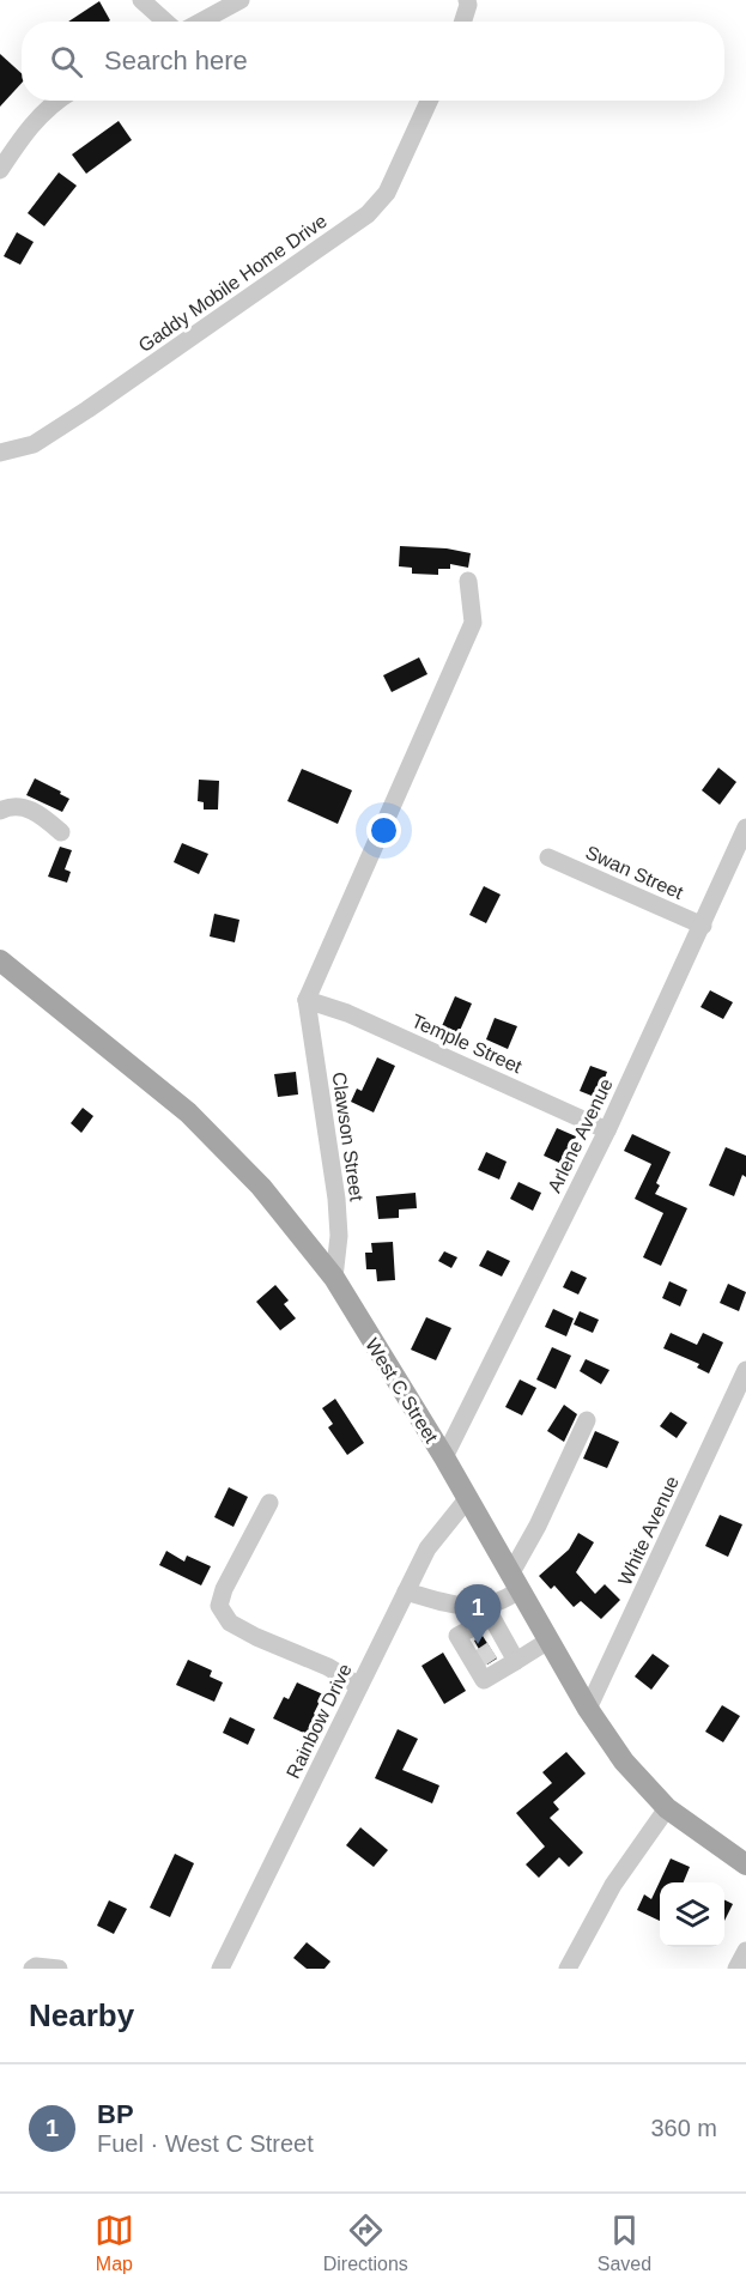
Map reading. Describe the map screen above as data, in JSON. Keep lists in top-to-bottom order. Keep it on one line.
{"streets":{"main road":["West C Street"],"street":["Gaddy Mobile Home Drive","Swan Street","Temple Street","Arlene Avenue","Clawson Street","White Avenue","Rainbow Drive"]},"crossings":[["Swan Street","Arlene Avenue"],["Temple Street","Arlene Avenue"],["Temple Street","Clawson Street"],["Arlene Avenue","West C Street"],["Clawson Street","West C Street"],["West C Street","White Avenue"],["West C Street","Rainbow Drive"]],"page":{"search":"Search here","pins":"1","heading":"Nearby","list":[{"mark":"1","name":"BP","note":"Fuel · West C Street","value":"360 m"}],"nav":["Map","Directions","Saved"]}}
